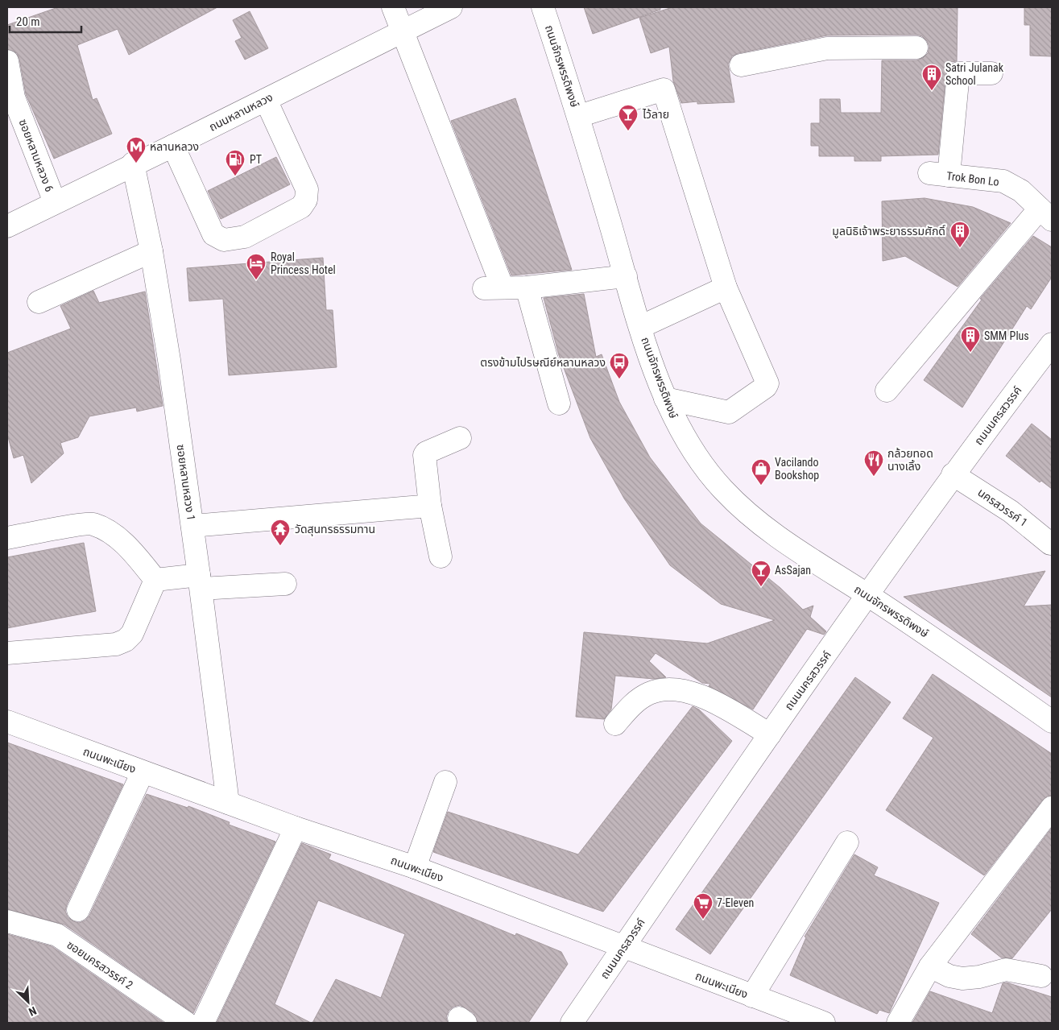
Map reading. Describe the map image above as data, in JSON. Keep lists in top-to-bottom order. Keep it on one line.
{"streets":{"street":["ถนนจักรพรรดิพงษ์","ถนนหลานหลวง","ซอยหลานหลวง 6","Trok Bon Lo","ถนนนครสวรรค์","ซอยหลานหลวง 1","นครสวรรค์ 1","ถนนพะเนียง","ซอยนครสวรรค์ 2"]},"crossings":[["ถนนจักรพรรดิพงษ์","ถนนนครสวรรค์"],["ถนนหลานหลวง","ซอยหลานหลวง 6"],["ถนนหลานหลวง","ซอยหลานหลวง 1"],["ถนนนครสวรรค์","นครสวรรค์ 1"],["ถนนนครสวรรค์","ถนนพะเนียง"],["ซอยหลานหลวง 1","ถนนพะเนียง"]],"places":{"building":["Satri Julanak School","มูลนิธิเจ้าพระยาธรรมศักดิ์","SMM Plus"],"bar":["ไว้ลาย","AsSajan"],"metro station":["หลานหลวง"],"fuel station":["PT"],"hotel":["Royal Princess Hotel"],"bus stop":["ตรงข้ามไปรษณีย์หลานหลวง"],"restaurant":["กล้วยทอด นางเลิ้ง"],"shop":["Vacilando Bookshop"],"temple":["วัดสุนทรธรรมทาน"],"supermarket":["7-Eleven"]},"scale_bar":"20 m","north":"bottom right"}
